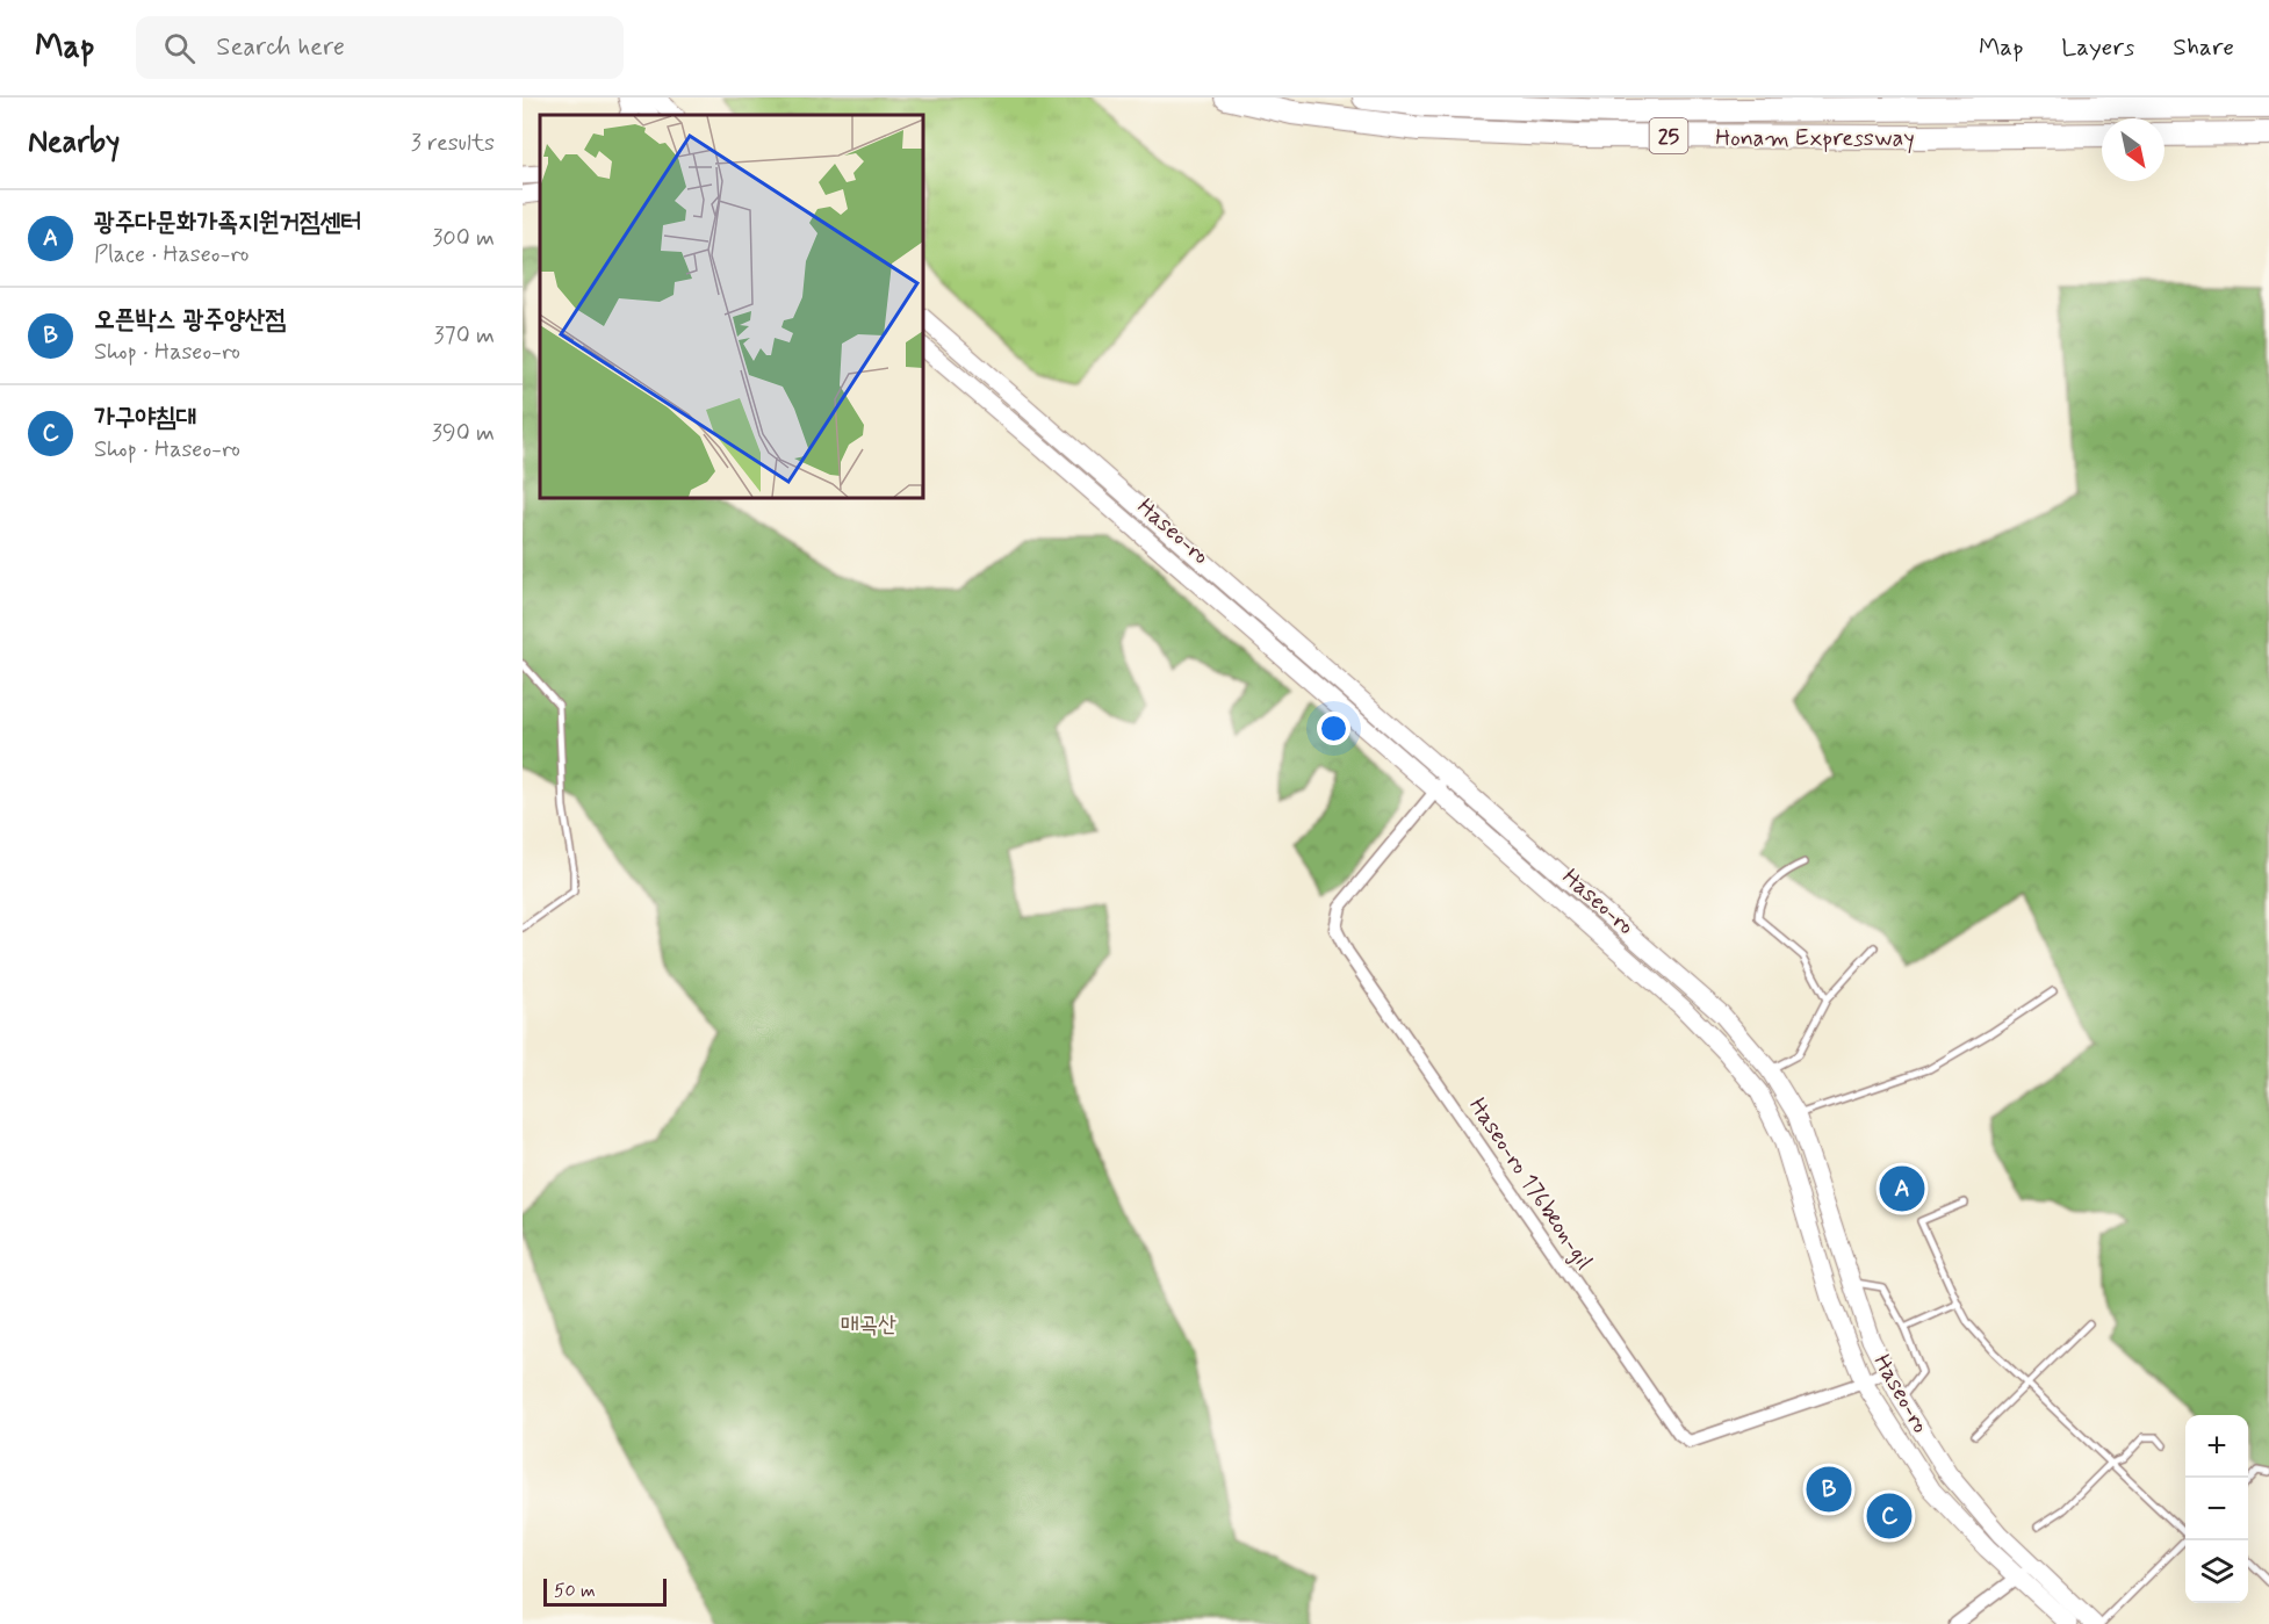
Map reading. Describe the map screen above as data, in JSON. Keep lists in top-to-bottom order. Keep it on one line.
{"streets":{"highway":["25","Honam Expressway"],"main road":["Haseo-ro"],"street":["Haseo-ro 176beon-gil"]},"crossings":[["Haseo-ro","Haseo-ro 176beon-gil"]],"parks":["매곡산"],"scale_bar":"50 m","north":"bottom right","page":{"header":"Map","search":"Search here","nav":["Map","Layers","Share"],"heading":["Nearby","3 results"],"list":[{"mark":"A","name":"광주다문화가족지원거점센터","note":"Place · Haseo-ro","value":"300 m"},{"mark":"B","name":"오픈박스 광주양산점","note":"Shop · Haseo-ro","value":"370 m"},{"mark":"C","name":"가구야침대","note":"Shop · Haseo-ro","value":"390 m"}],"pins":["A","B","C"],"map_buttons":["+","−"],"scale":"50 m"}}
